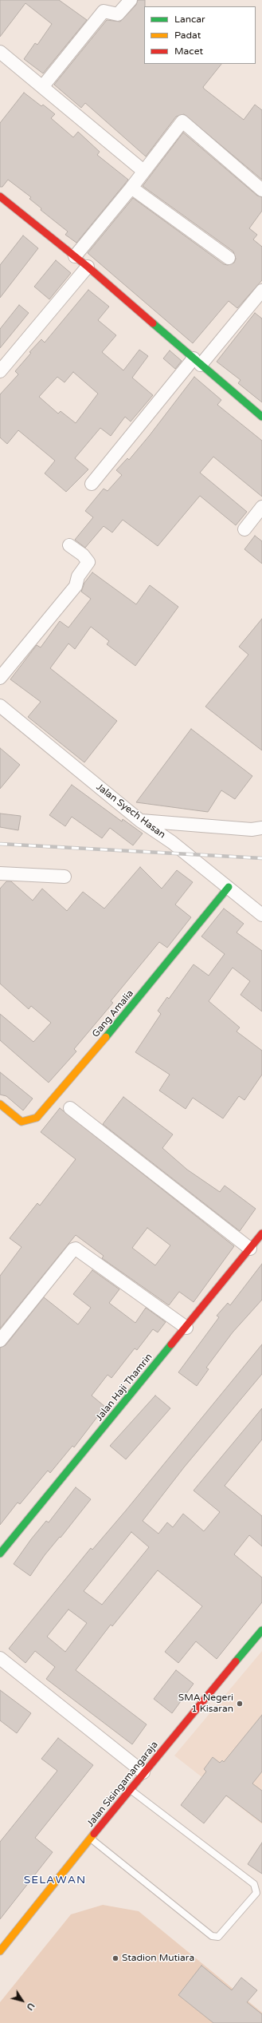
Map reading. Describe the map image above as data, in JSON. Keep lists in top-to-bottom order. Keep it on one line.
{"streets":{"street":["Jalan Syech Hasan","Gang Amalia","Jalan Haji Thamrin","Jalan Sisingamangaraja"]},"crossings":[["Jalan Syech Hasan","Gang Amalia"]],"districts":["SELAWAN"],"places":["SMA Negeri 1 Kisaran","Stadion Mutiara"],"legend":["Lancar","Padat","Macet"],"north":"bottom right"}
